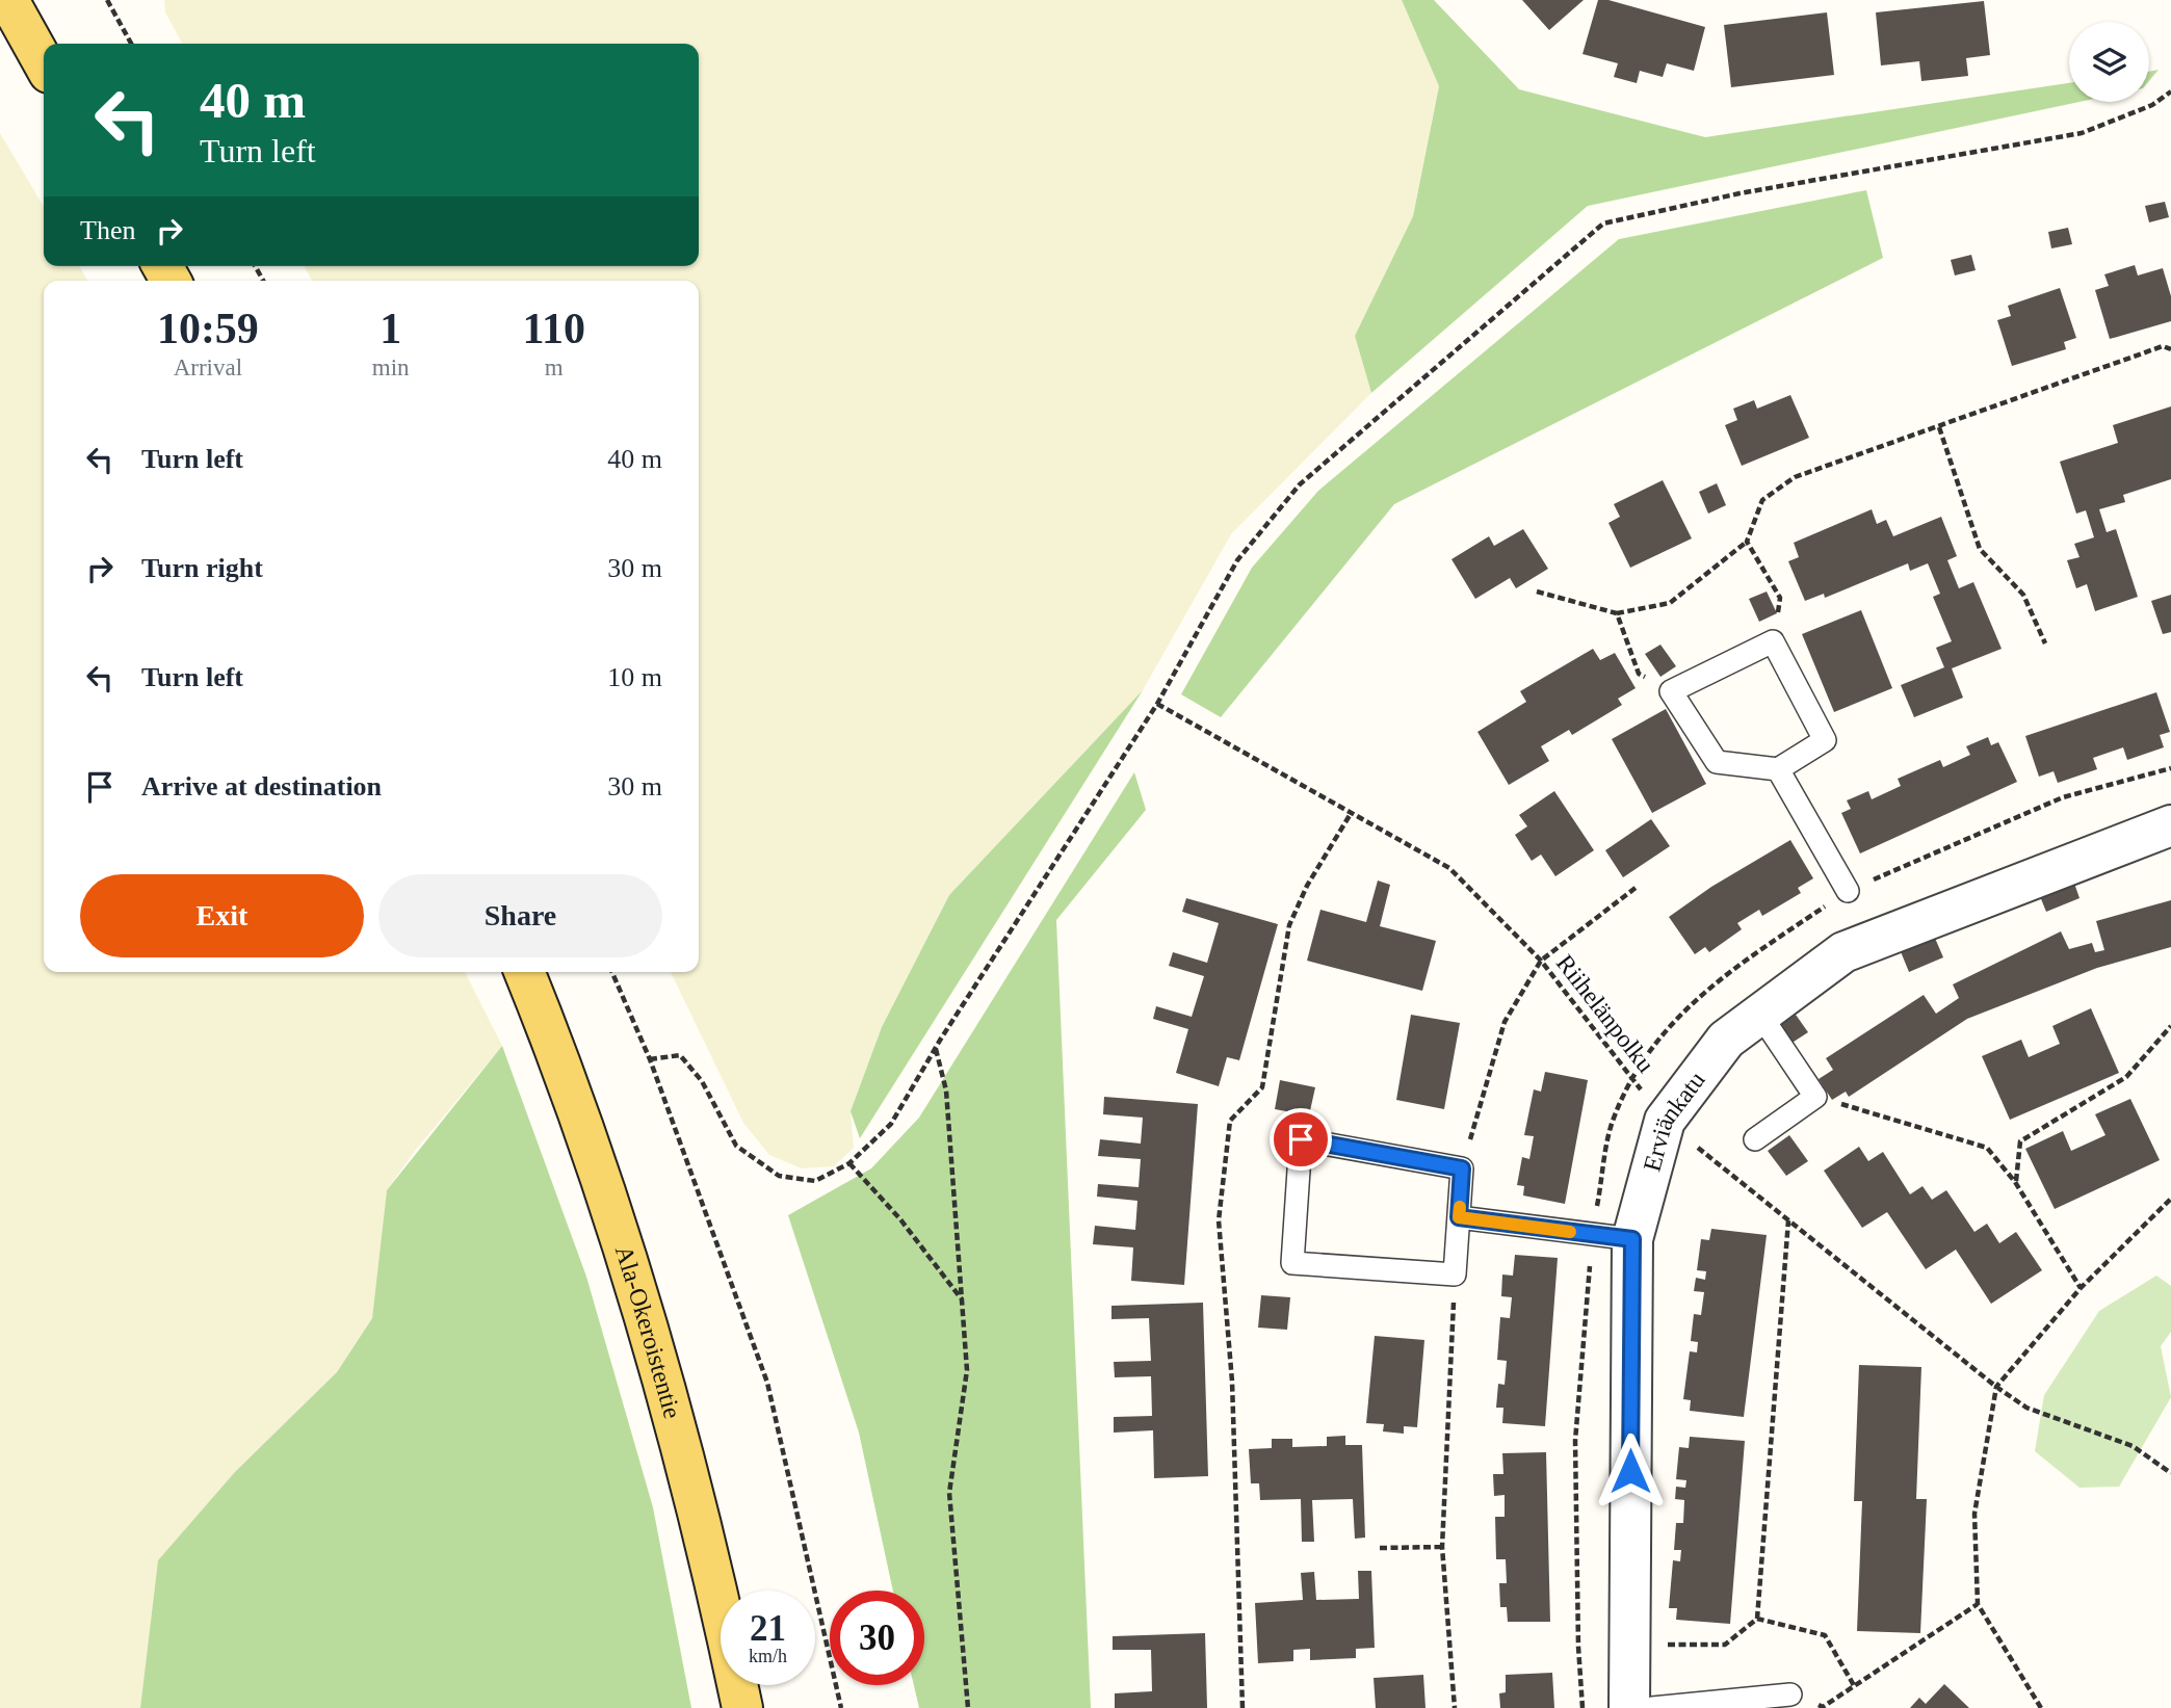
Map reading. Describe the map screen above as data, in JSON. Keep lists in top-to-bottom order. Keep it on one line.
{"streets":{"main road":["Ala-Okeroistentie"],"street":["Erviänkatu"],"path":["Riihelänpolku"]},"crossings":[["Riihelänpolku","Erviänkatu"]],"page":{"turn":["40 m","Turn left"],"then":"Then","eta":["10:59","Arrival","1","min","110","m"],"list":[{"name":"Turn left","value":"40 m"},{"name":"Turn right","value":"30 m"},{"name":"Turn left","value":"10 m"},{"name":"Arrive at destination","value":"30 m"}],"buttons":["Exit","Share"],"speed":"21 km/h","limit":"30"}}
